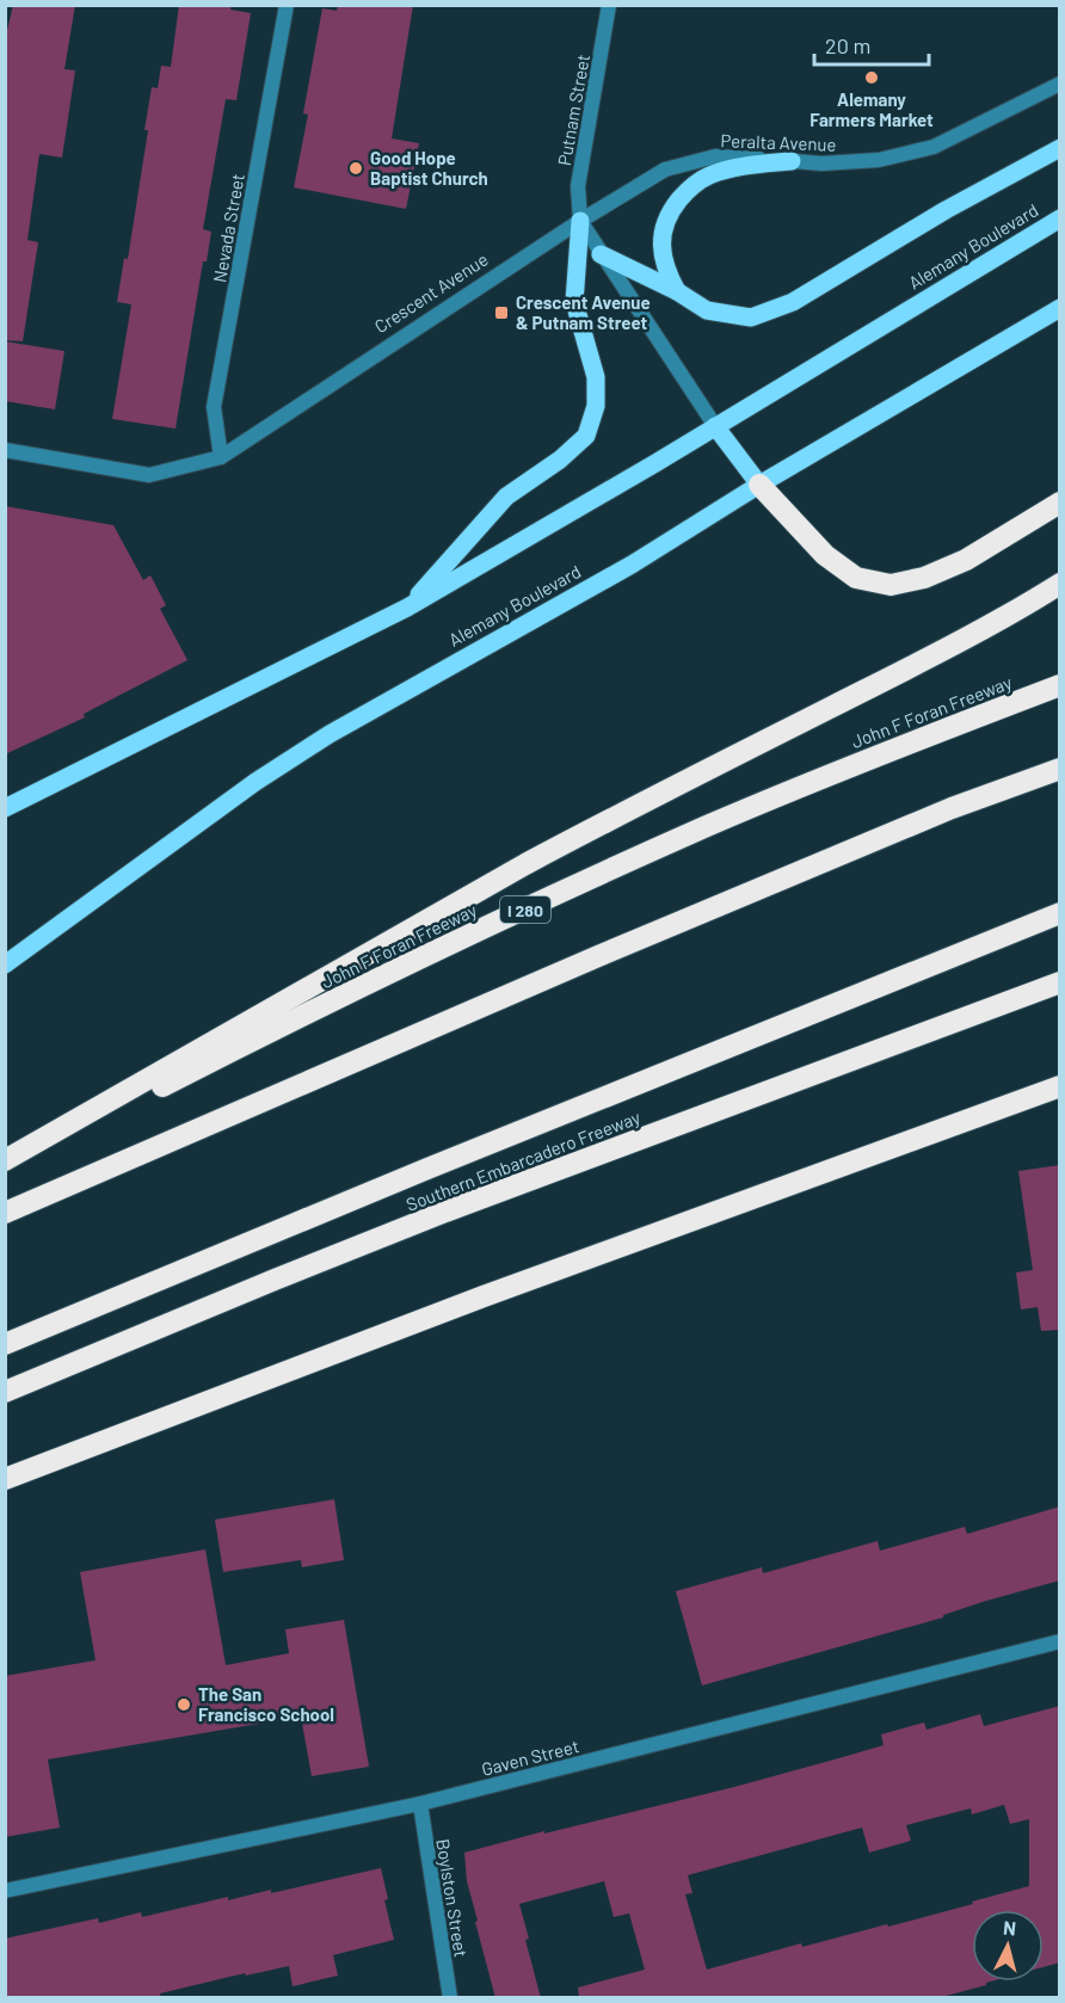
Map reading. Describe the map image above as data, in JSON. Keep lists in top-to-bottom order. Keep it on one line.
{"streets":{"highway":["John F Foran Freeway","I 280","Southern Embarcadero Freeway"],"main road":["Alemany Boulevard"],"street":["Putnam Street","Peralta Avenue","Nevada Street","Crescent Avenue","Gaven Street","Boylston Street"]},"crossings":[["Putnam Street","Peralta Avenue"],["Putnam Street","Crescent Avenue"],["Peralta Avenue","Crescent Avenue"],["Nevada Street","Crescent Avenue"],["Gaven Street","Boylston Street"]],"places":{"other":["Alemany Farmers Market","Good Hope Baptist Church","The San Francisco School"],"transit":["Crescent Avenue & Putnam Street"]},"scale_bar":"20 m","north":"top"}
